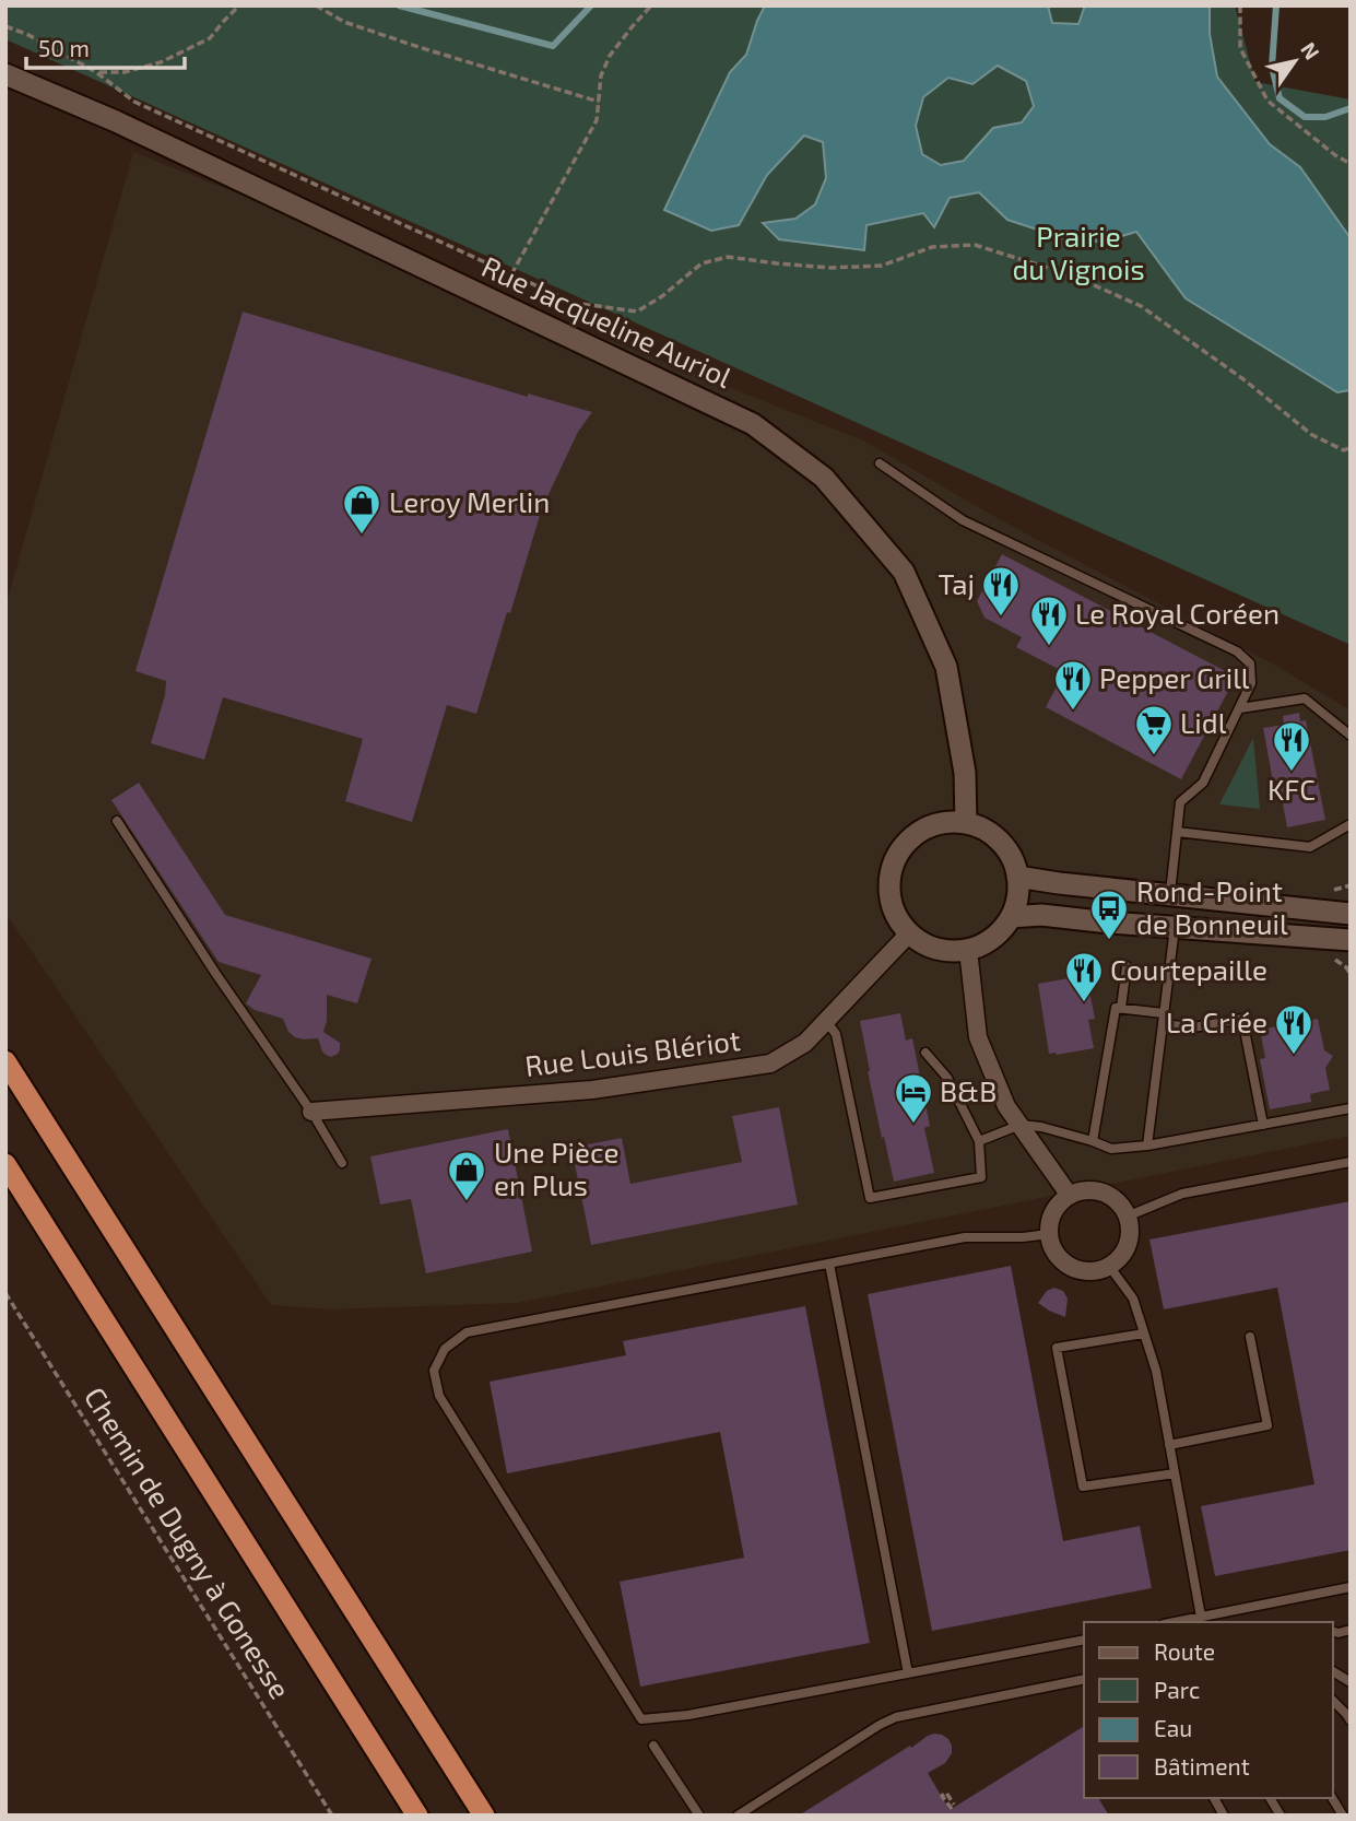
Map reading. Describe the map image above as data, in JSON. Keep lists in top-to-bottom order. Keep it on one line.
{"streets":{"street":["Rue Jacqueline Auriol","Rue Louis Blériot"],"path":["Chemin de Dugny à Gonesse"]},"crossings":[["Rue Jacqueline Auriol","Rue Louis Blériot"]],"parks":["Prairie du Vignois"],"places":{"shop":["Leroy Merlin","Une Pièce en Plus"],"restaurant":["Taj","Le Royal Coréen","Pepper Grill","KFC","Courtepaille","La Criée"],"supermarket":["Lidl"],"bus stop":["Rond-Point de Bonneuil"],"hotel":["B&B"]},"legend":["Route","Parc","Eau","Bâtiment"],"scale_bar":"50 m","north":"top right"}
